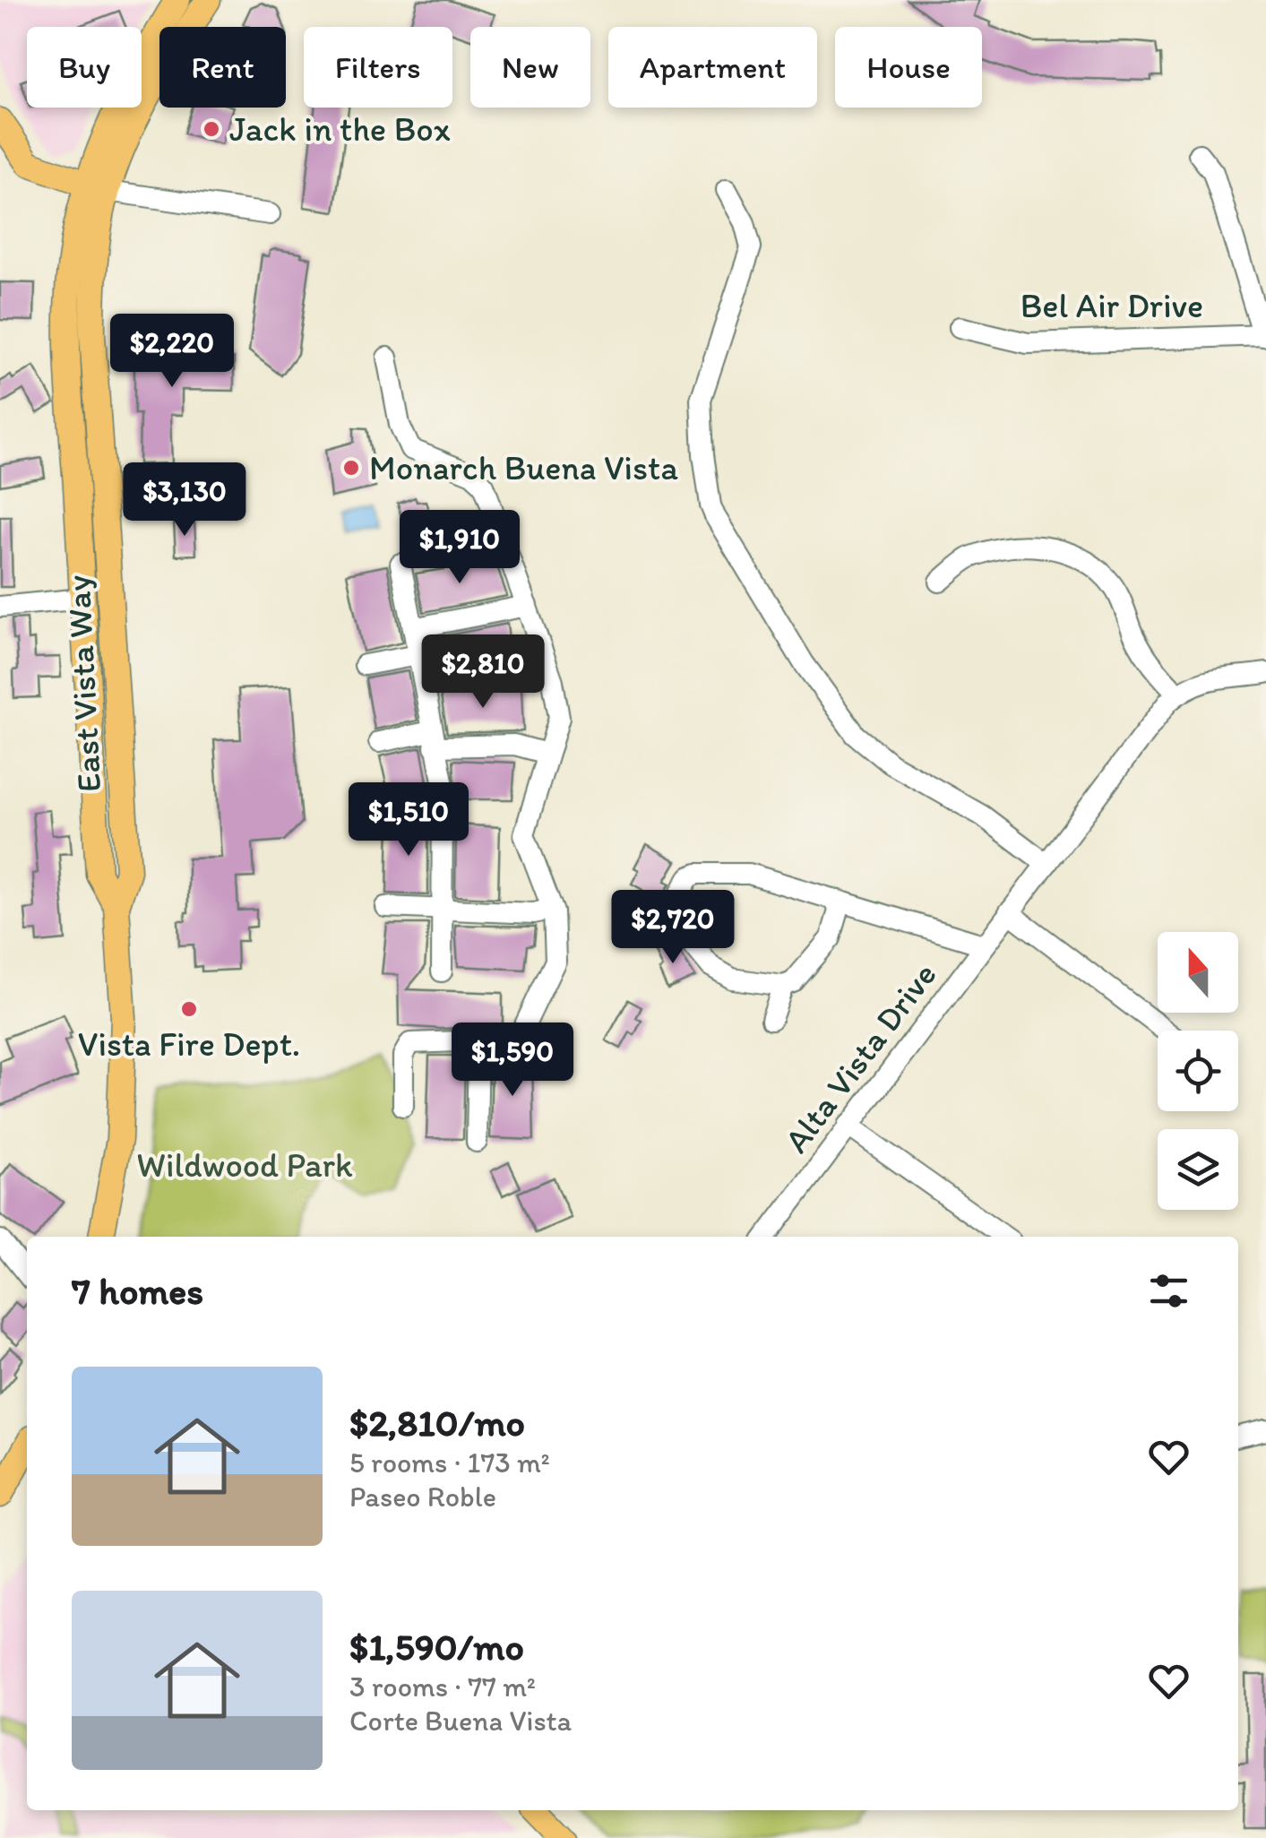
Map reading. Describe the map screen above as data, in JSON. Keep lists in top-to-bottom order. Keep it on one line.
{"streets":{"main road":["East Vista Way"],"street":["Bel Air Drive","Alta Vista Drive"]},"parks":["Wildwood Park"],"places":["Jack in the Box","Monarch Buena Vista","Vista Fire Dept."],"north":"top","page":{"chip":["Buy","Rent","Filters","New","Apartment","House"],"price":["$2,220","$3,130","$1,910","$2,810","$1,510","$2,720","$1,590"],"heading":"7 homes","list":[{"name":"$2,810/mo","note":"5 rooms · 173 m² · Paseo Roble"},{"name":"$1,590/mo","note":"3 rooms · 77 m² · Corte Buena Vista"}]}}
